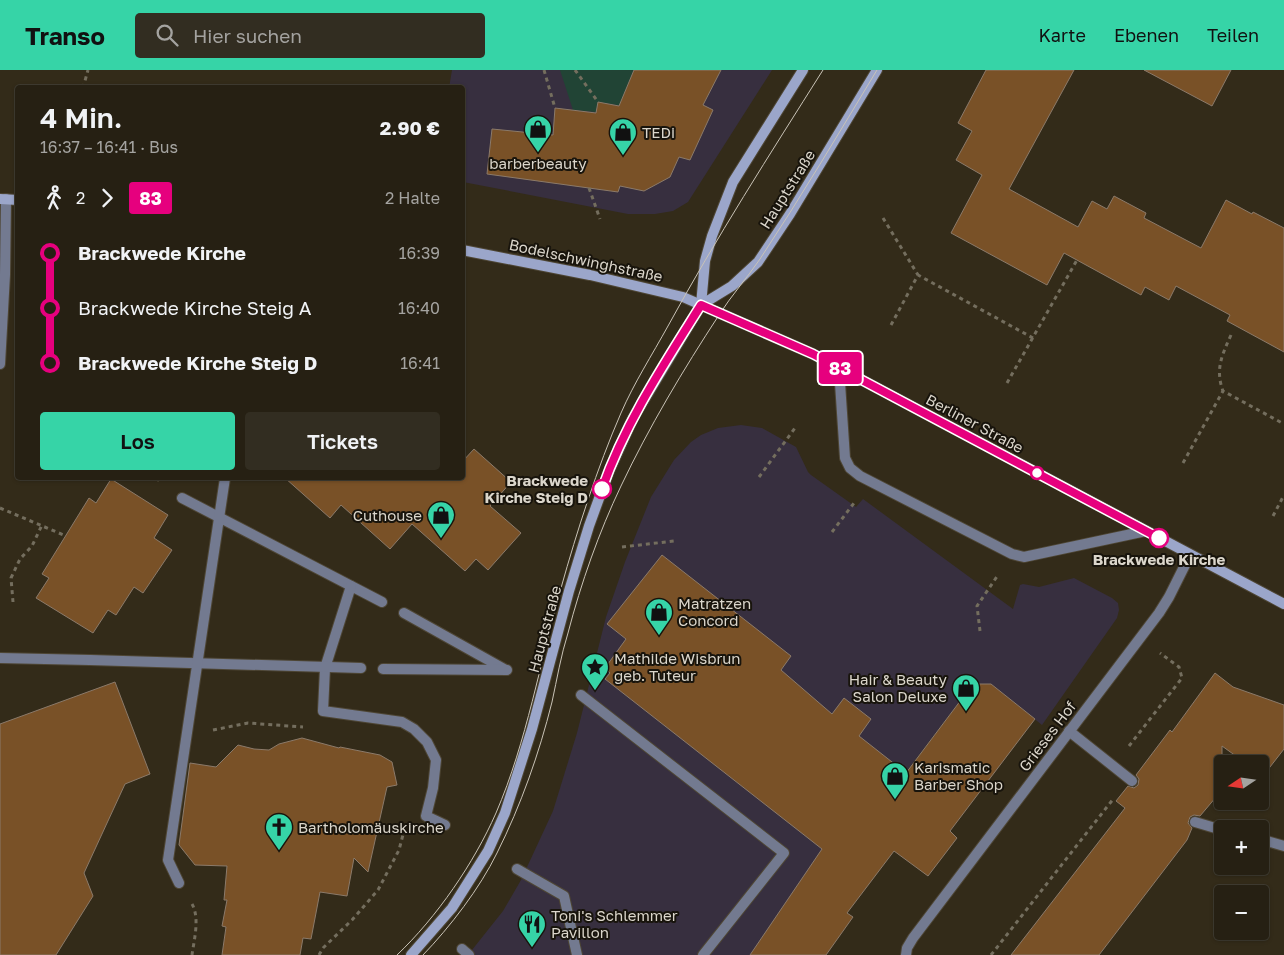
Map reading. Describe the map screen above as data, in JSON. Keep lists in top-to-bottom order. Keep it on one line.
{"streets":{"street":["Hauptstraße","Bodelschwinghstraße","Berliner Straße","Grieses Hof"]},"crossings":[["Hauptstraße","Bodelschwinghstraße"],["Hauptstraße","Berliner Straße"],["Bodelschwinghstraße","Berliner Straße"],["Berliner Straße","Grieses Hof"]],"places":{"shop":["barberbeauty","TEDi","Cuthouse","Matratzen Concord","Hair & Beauty Salon Deluxe","Karismatic Barber Shop"],"other":["Brackwede Kirche Steig D","Brackwede Kirche"],"place":["Mathilde Wisbrun geb. Tuteur"],"church":["Bartholomäuskirche"],"restaurant":["Toni's Schlemmer Pavillon"]},"lines":["bus line 83"],"north":"left","page":{"header":"Transo","search":"Hier suchen","nav":["Karte","Ebenen","Teilen"],"on_map":"83","heading":["4 Min.","16:37 – 16:41 · Bus","2.90 €"],"legs":["2","83","2 Halte"],"list":[{"name":"Brackwede Kirche","value":"16:39"},{"name":"Brackwede Kirche Steig A","value":"16:40"},{"name":"Brackwede Kirche Steig D","value":"16:41"}],"buttons":["Los","Tickets"],"map_buttons":["+","−"]}}
